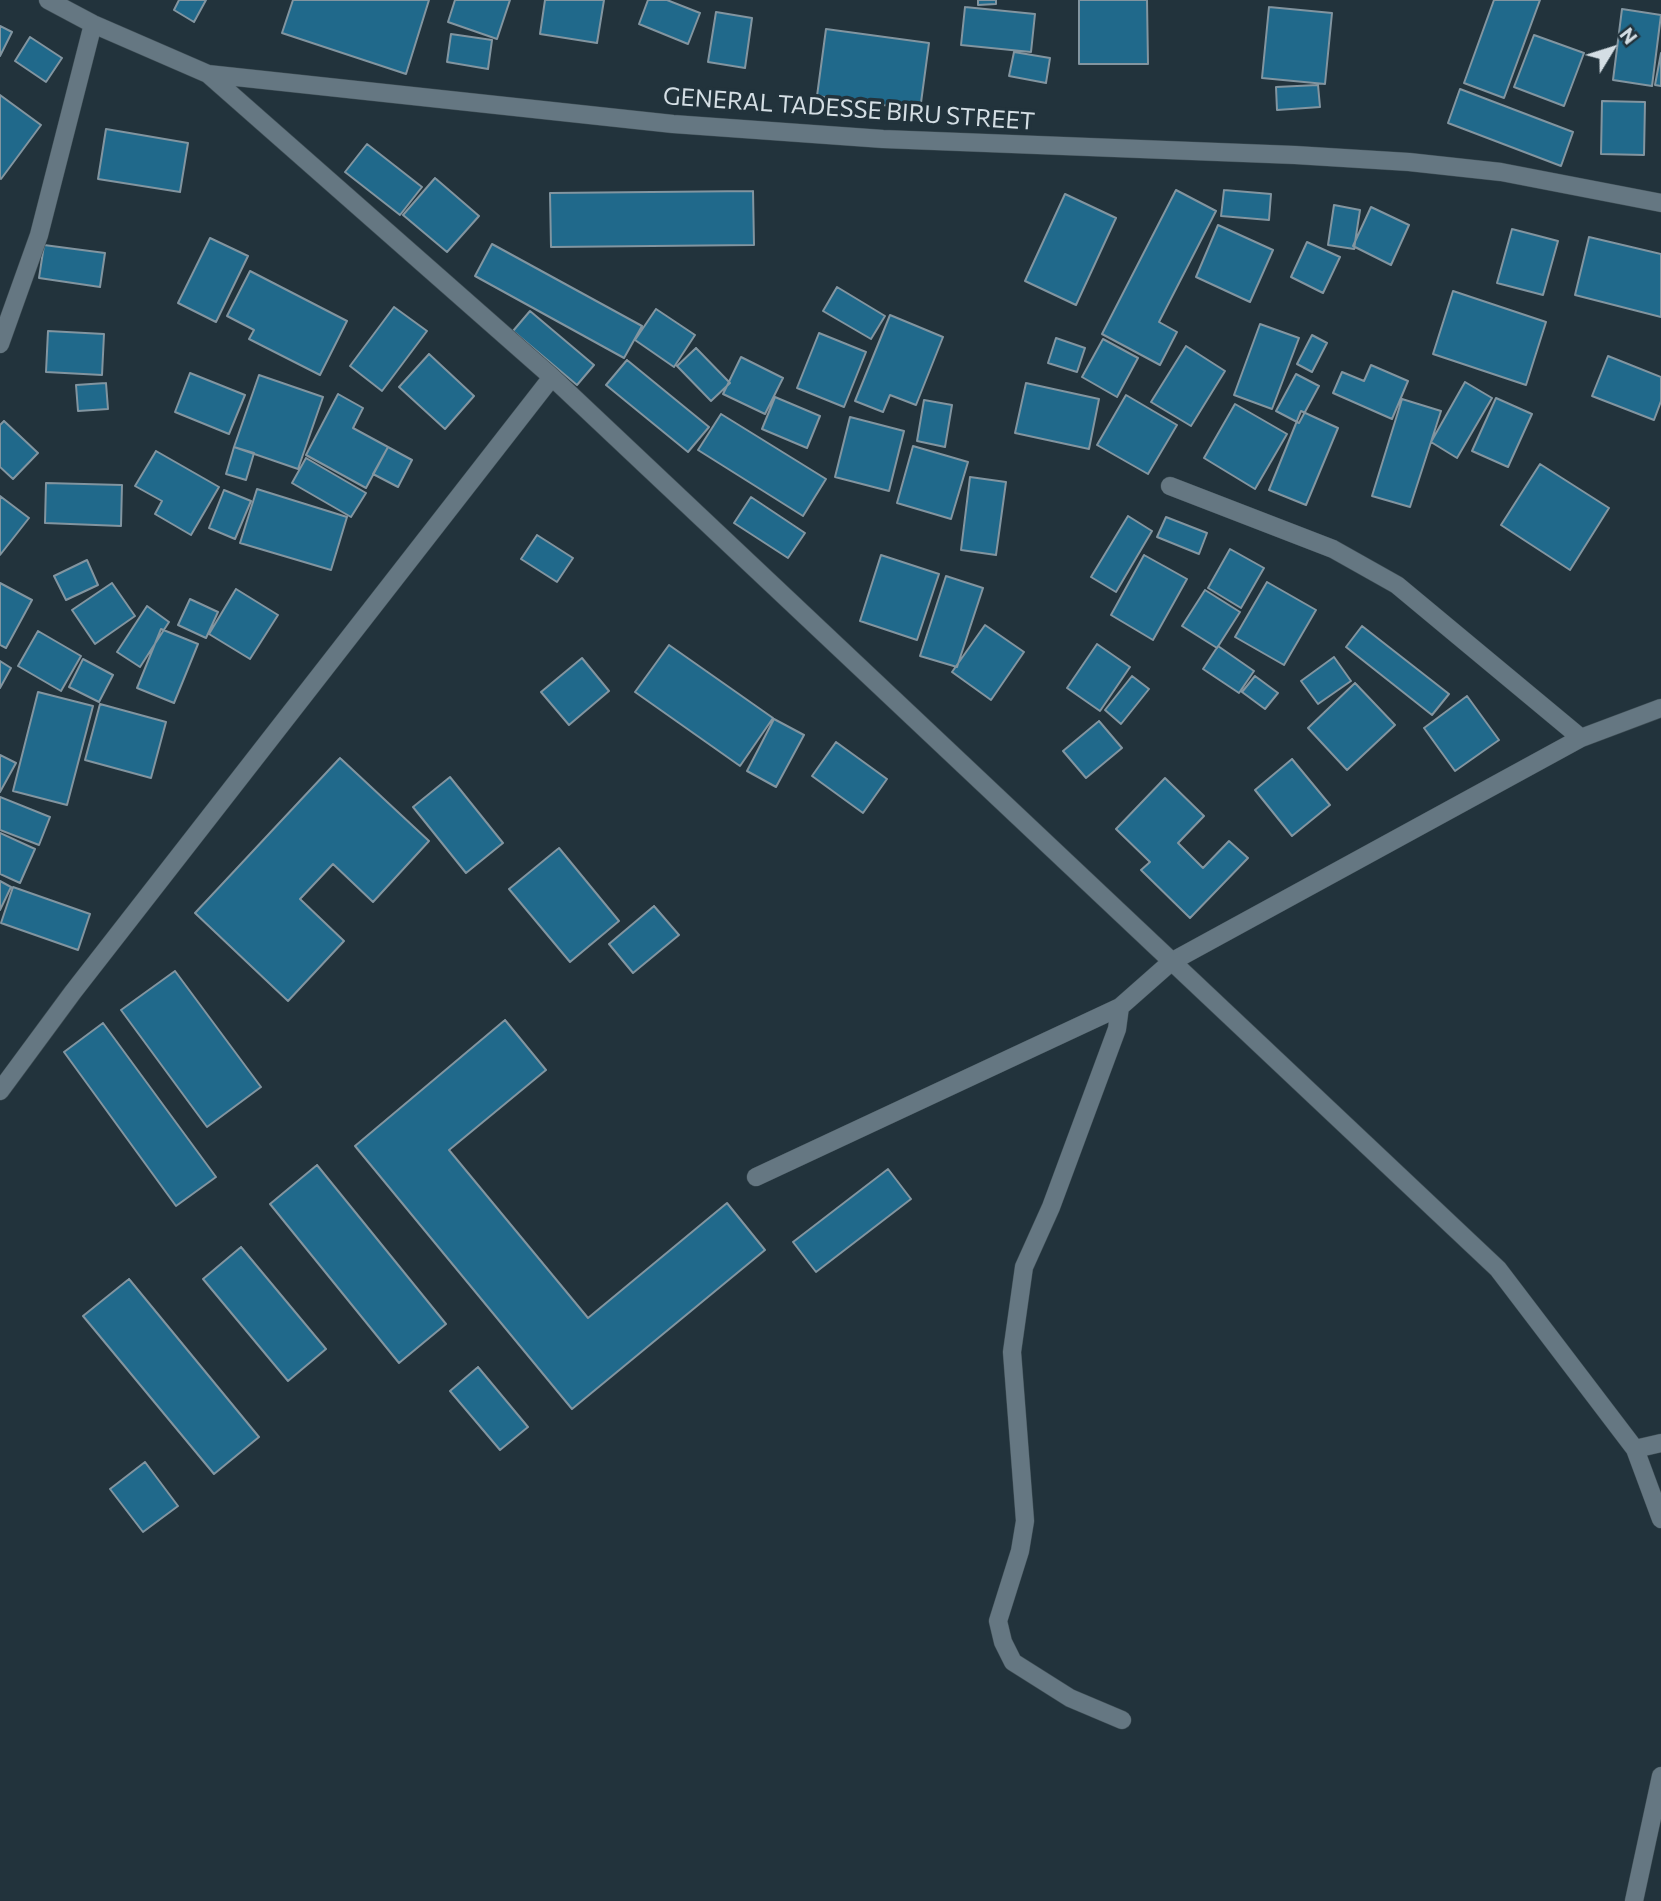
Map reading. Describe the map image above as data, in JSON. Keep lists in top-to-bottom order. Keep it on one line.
{"streets":{"street":["GENERAL TADESSE BIRU STREET"]},"north":"top right"}
